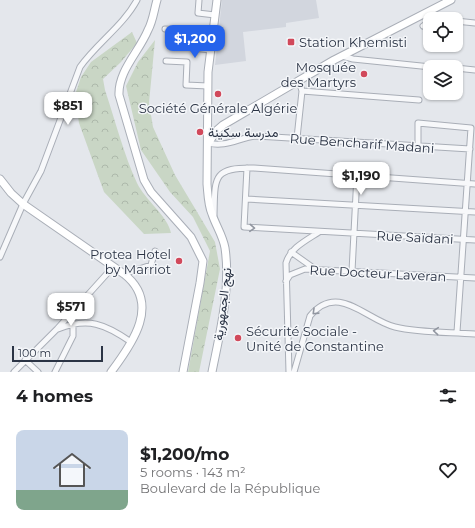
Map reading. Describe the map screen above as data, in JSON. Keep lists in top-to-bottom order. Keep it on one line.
{"streets":{"main road":["نهج الجمهورية"],"street":["Rue Bencharif Madani","Rue Saïdani","Rue Docteur Laveran"]},"crossings":[["Rue Bencharif Madani","نهج الجمهورية"]],"places":{"transit":["Station Khemisti"],"other":["Mosquée des Martyrs","Société Générale Algérie","مدرسة سكينة","Protea Hotel by Marriot","Sécurité Sociale - Unité de Constantine"]},"scale_bar":"100 m","page":{"price":["$1,200","$851","$1,190","$571"],"scale":"100 m","heading":"4 homes","list":[{"name":"$1,200/mo","note":"5 rooms · 143 m² · Boulevard de la République"}]}}
